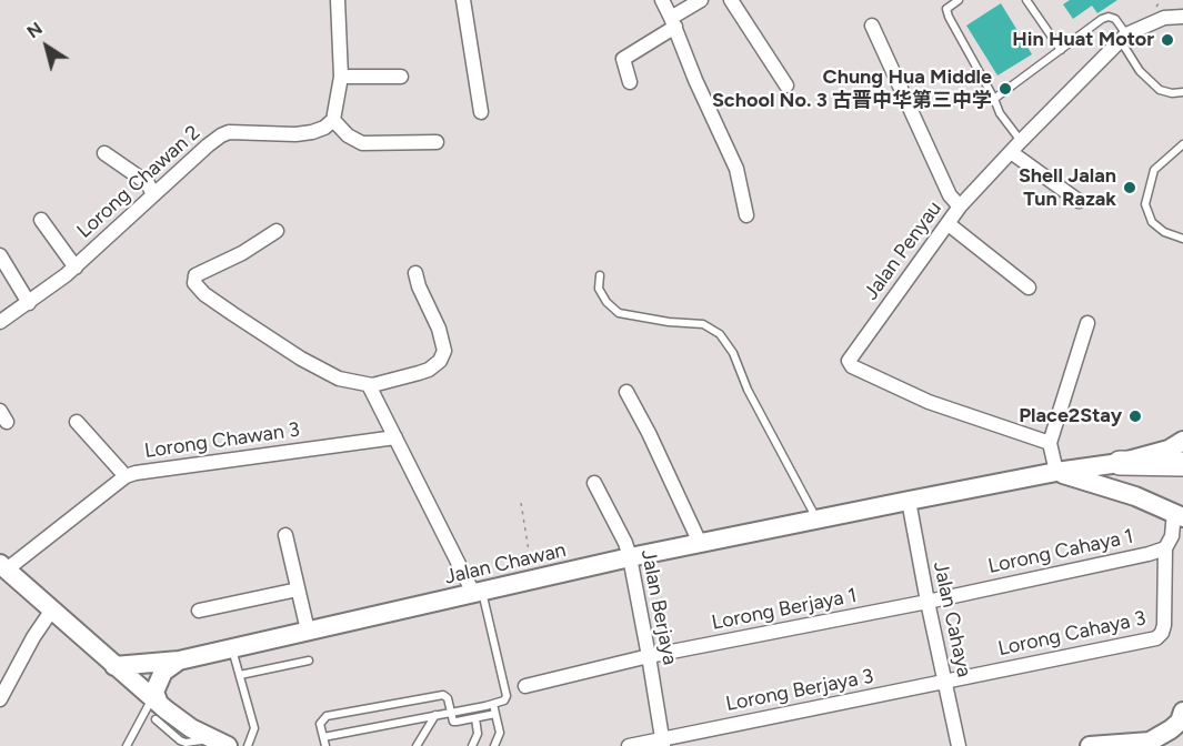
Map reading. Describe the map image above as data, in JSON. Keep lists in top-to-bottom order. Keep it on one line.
{"streets":{"street":["Lorong Chawan 2","Jalan Penyau","Lorong Chawan 3","Lorong Cahaya 1","Jalan Chawan","Jalan Berjaya","Lorong Berjaya 1","Jalan Cahaya","Lorong Cahaya 3","Lorong Berjaya 3"]},"crossings":[["Lorong Cahaya 1","Lorong Berjaya 1"],["Lorong Cahaya 1","Jalan Cahaya"],["Lorong Cahaya 1","Lorong Cahaya 3"],["Jalan Chawan","Jalan Berjaya"],["Jalan Chawan","Jalan Cahaya"],["Jalan Berjaya","Lorong Berjaya 1"],["Jalan Berjaya","Lorong Berjaya 3"],["Lorong Berjaya 1","Jalan Cahaya"],["Jalan Cahaya","Lorong Cahaya 3"],["Jalan Cahaya","Lorong Berjaya 3"],["Lorong Cahaya 3","Lorong Berjaya 3"]],"places":["Hin Huat Motor","Chung Hua Middle School No. 3 古晋中华第三中学","Shell Jalan Tun Razak","Place2Stay"],"north":"top left"}
